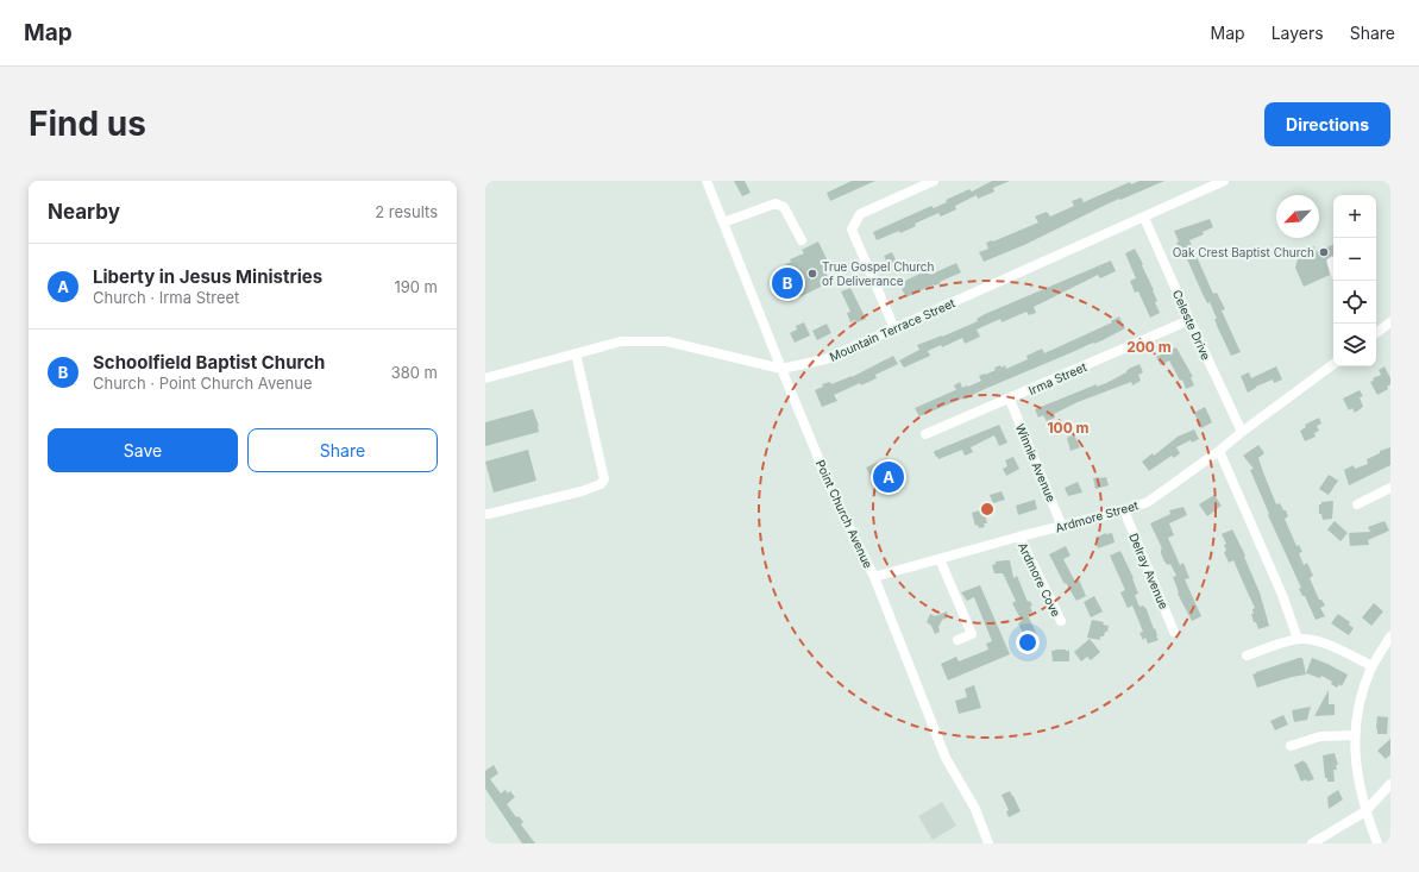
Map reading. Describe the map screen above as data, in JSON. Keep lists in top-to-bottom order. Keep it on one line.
{"streets":{"street":["Celeste Drive","Mountain Terrace Street","Irma Street","Winnie Avenue","Point Church Avenue","Ardmore Street","Delray Avenue","Ardmore Cove"]},"crossings":[["Celeste Drive","Mountain Terrace Street"],["Celeste Drive","Irma Street"],["Celeste Drive","Ardmore Street"],["Mountain Terrace Street","Point Church Avenue"],["Irma Street","Winnie Avenue"],["Winnie Avenue","Ardmore Street"],["Point Church Avenue","Ardmore Street"],["Ardmore Street","Delray Avenue"],["Ardmore Street","Ardmore Cove"]],"places":["Oak Crest Baptist Church","True Gospel Church of Deliverance"],"north":"bottom left","page":{"header":"Map","nav":["Map","Layers","Share"],"buttons":["Directions",["Save","Share"]],"title":"Find us","heading":["Nearby","2 results"],"map_buttons":["+","−"],"list":[{"mark":"A","name":"Liberty in Jesus Ministries","note":"Church · Irma Street","value":"190 m"},{"mark":"B","name":"Schoolfield Baptist Church","note":"Church · Point Church Avenue","value":"380 m"}],"pins":["B","A"]},"rings":["200 m","100 m"]}
